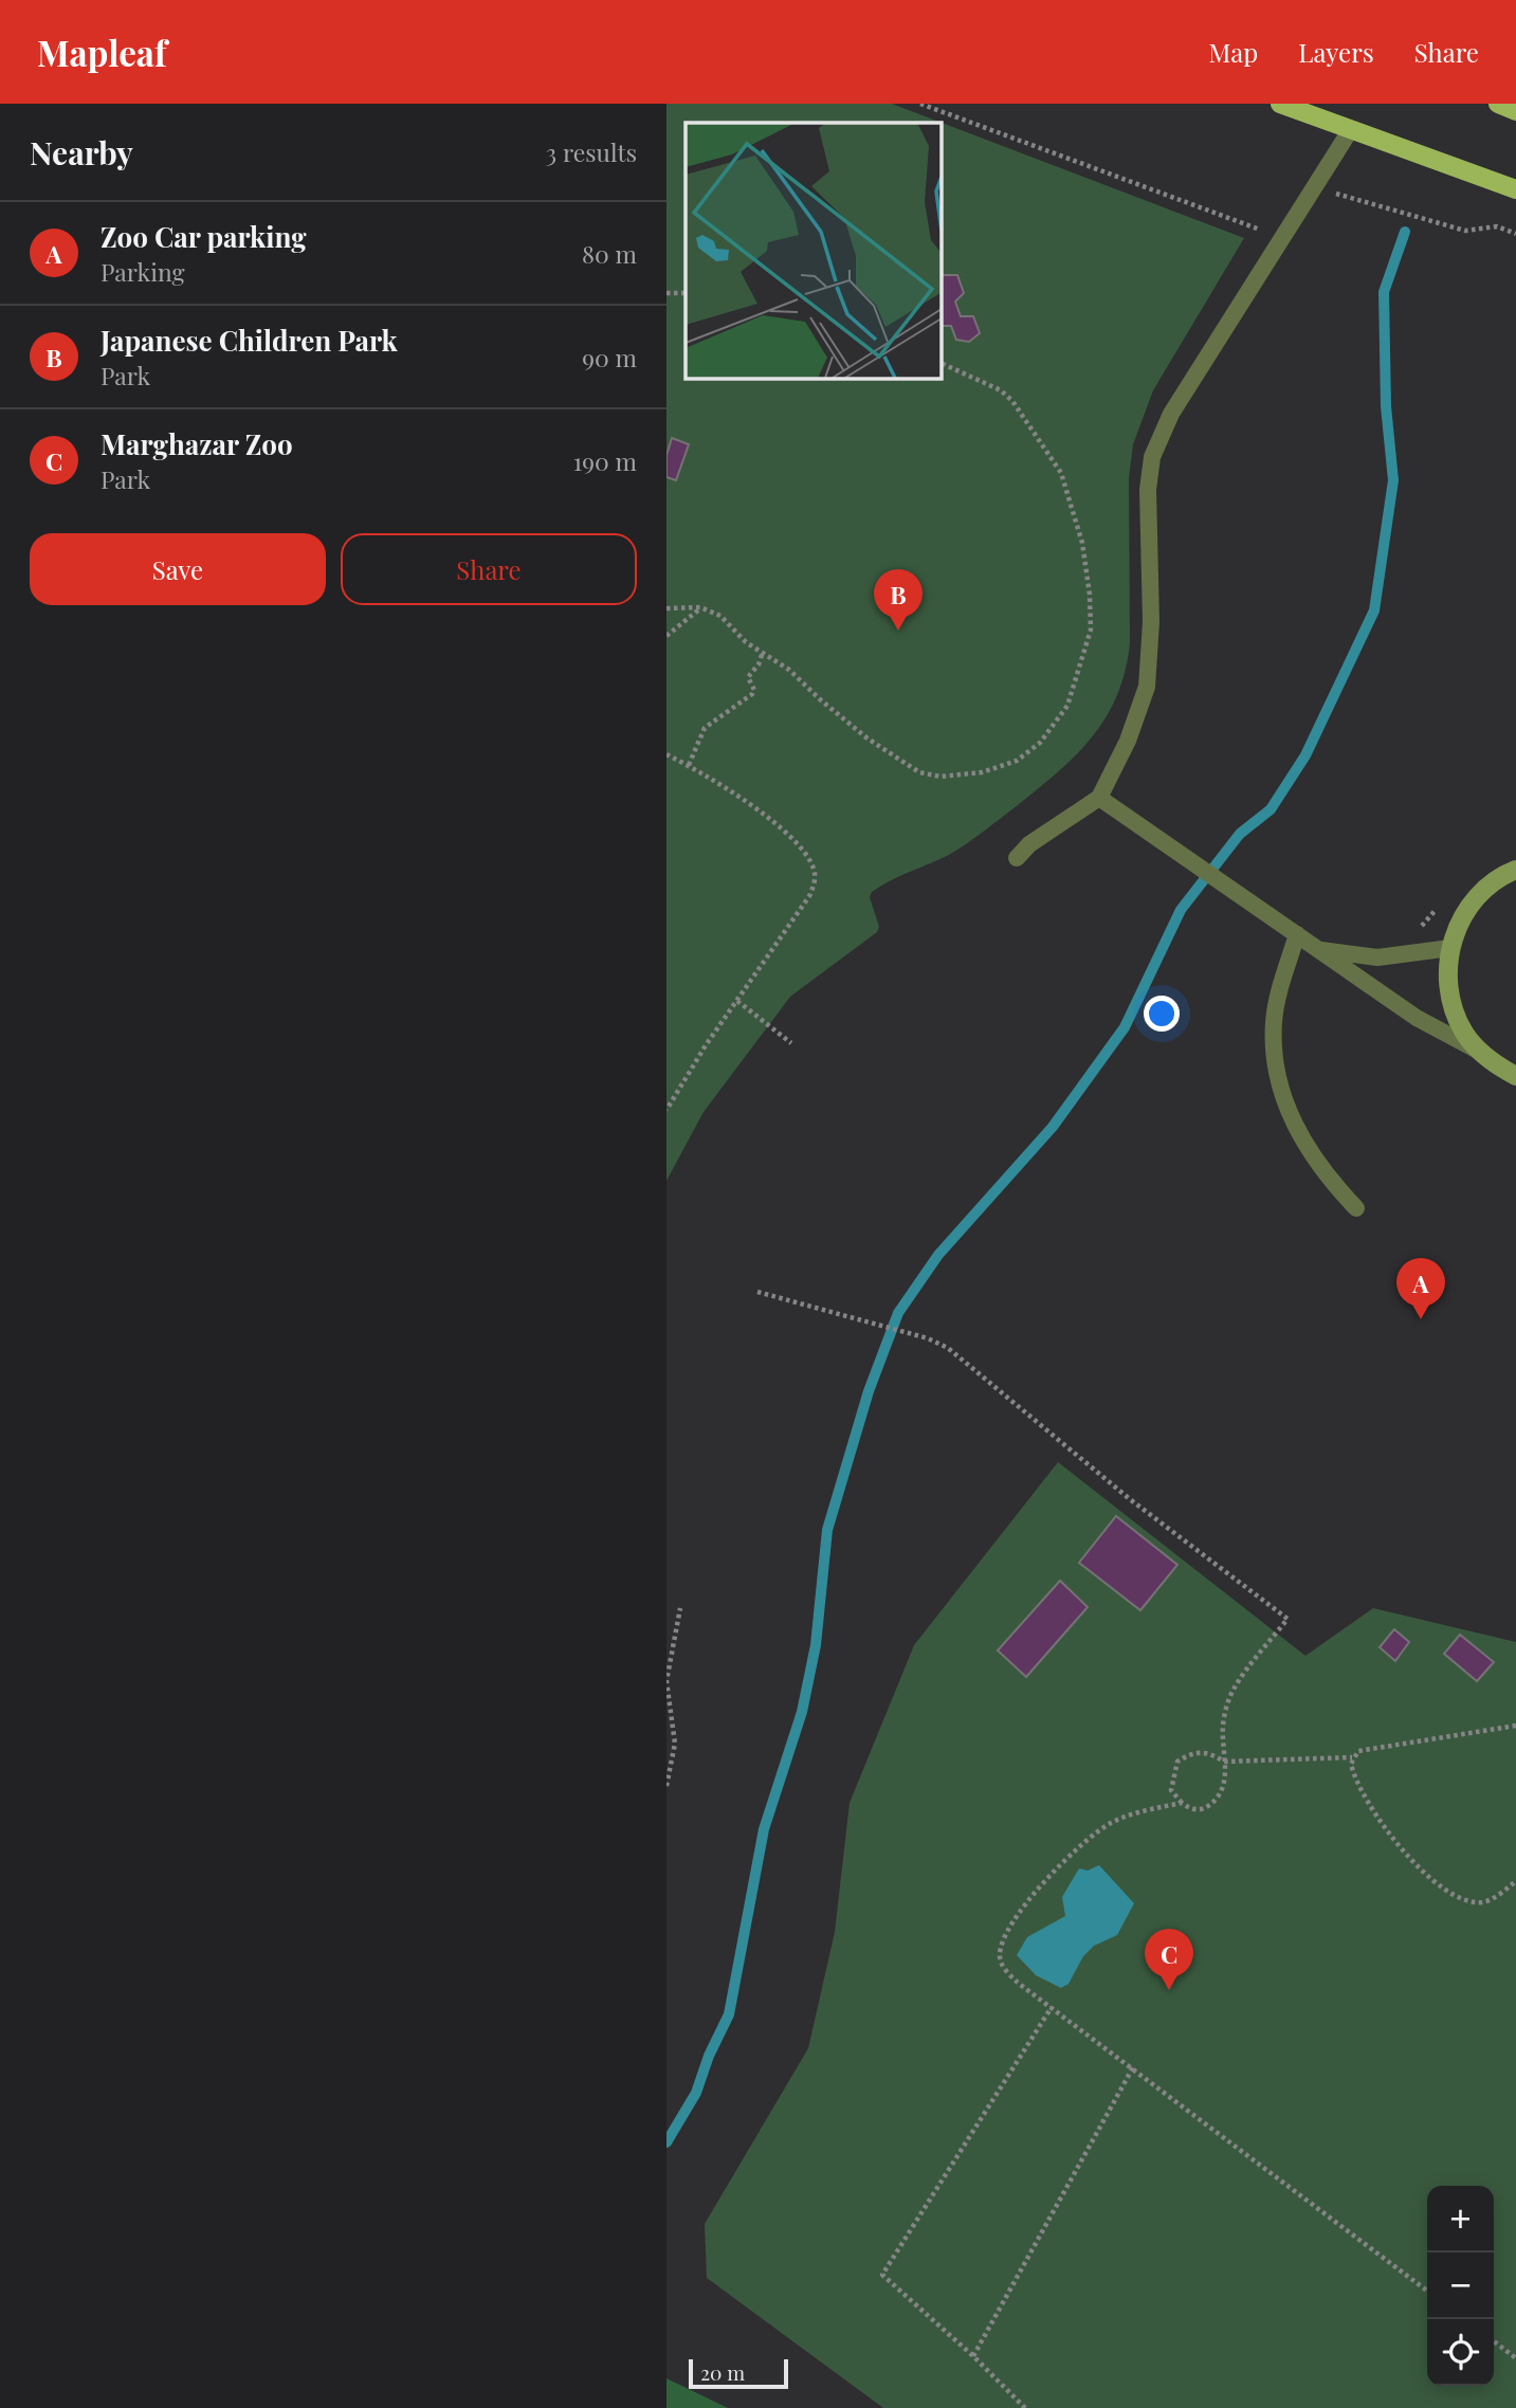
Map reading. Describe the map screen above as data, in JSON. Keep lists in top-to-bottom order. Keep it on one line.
{"scale_bar":"20 m","page":{"header":"Mapleaf","nav":["Map","Layers","Share"],"heading":["Nearby","3 results"],"list":[{"mark":"A","name":"Zoo Car parking","note":"Parking","value":"80 m"},{"mark":"B","name":"Japanese Children Park","note":"Park","value":"90 m"},{"mark":"C","name":"Marghazar Zoo","note":"Park","value":"190 m"}],"buttons":["Save","Share"],"pins":["B","A","C"],"map_buttons":["+","−"],"scale":"20 m"}}
